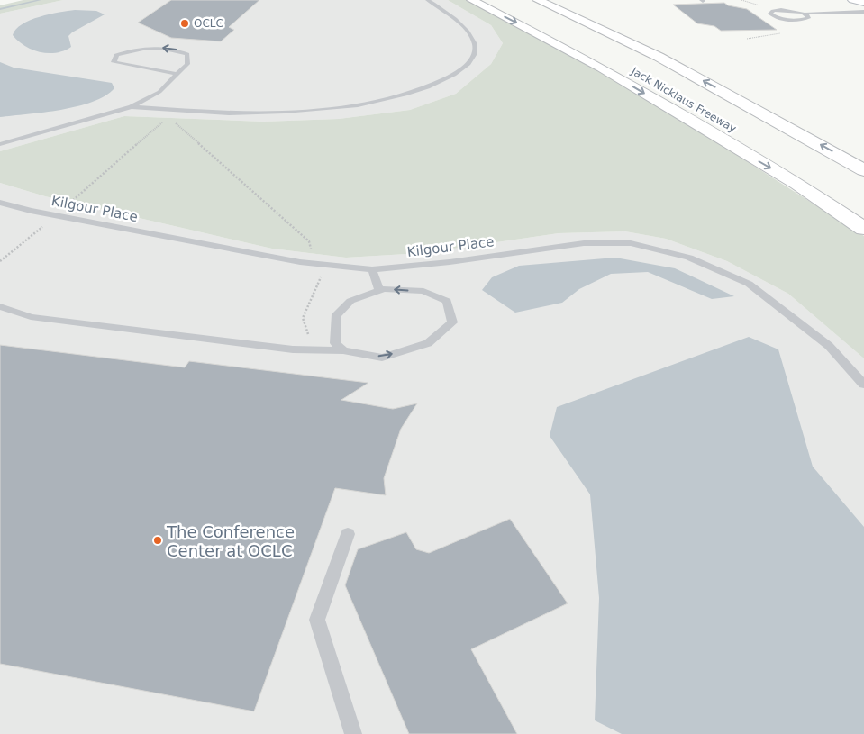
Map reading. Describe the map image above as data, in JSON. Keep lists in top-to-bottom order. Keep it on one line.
{"streets":{"main road":["Jack Nicklaus Freeway"],"lane":["Kilgour Place"]},"places":["OCLC","The Conference Center at OCLC"]}
